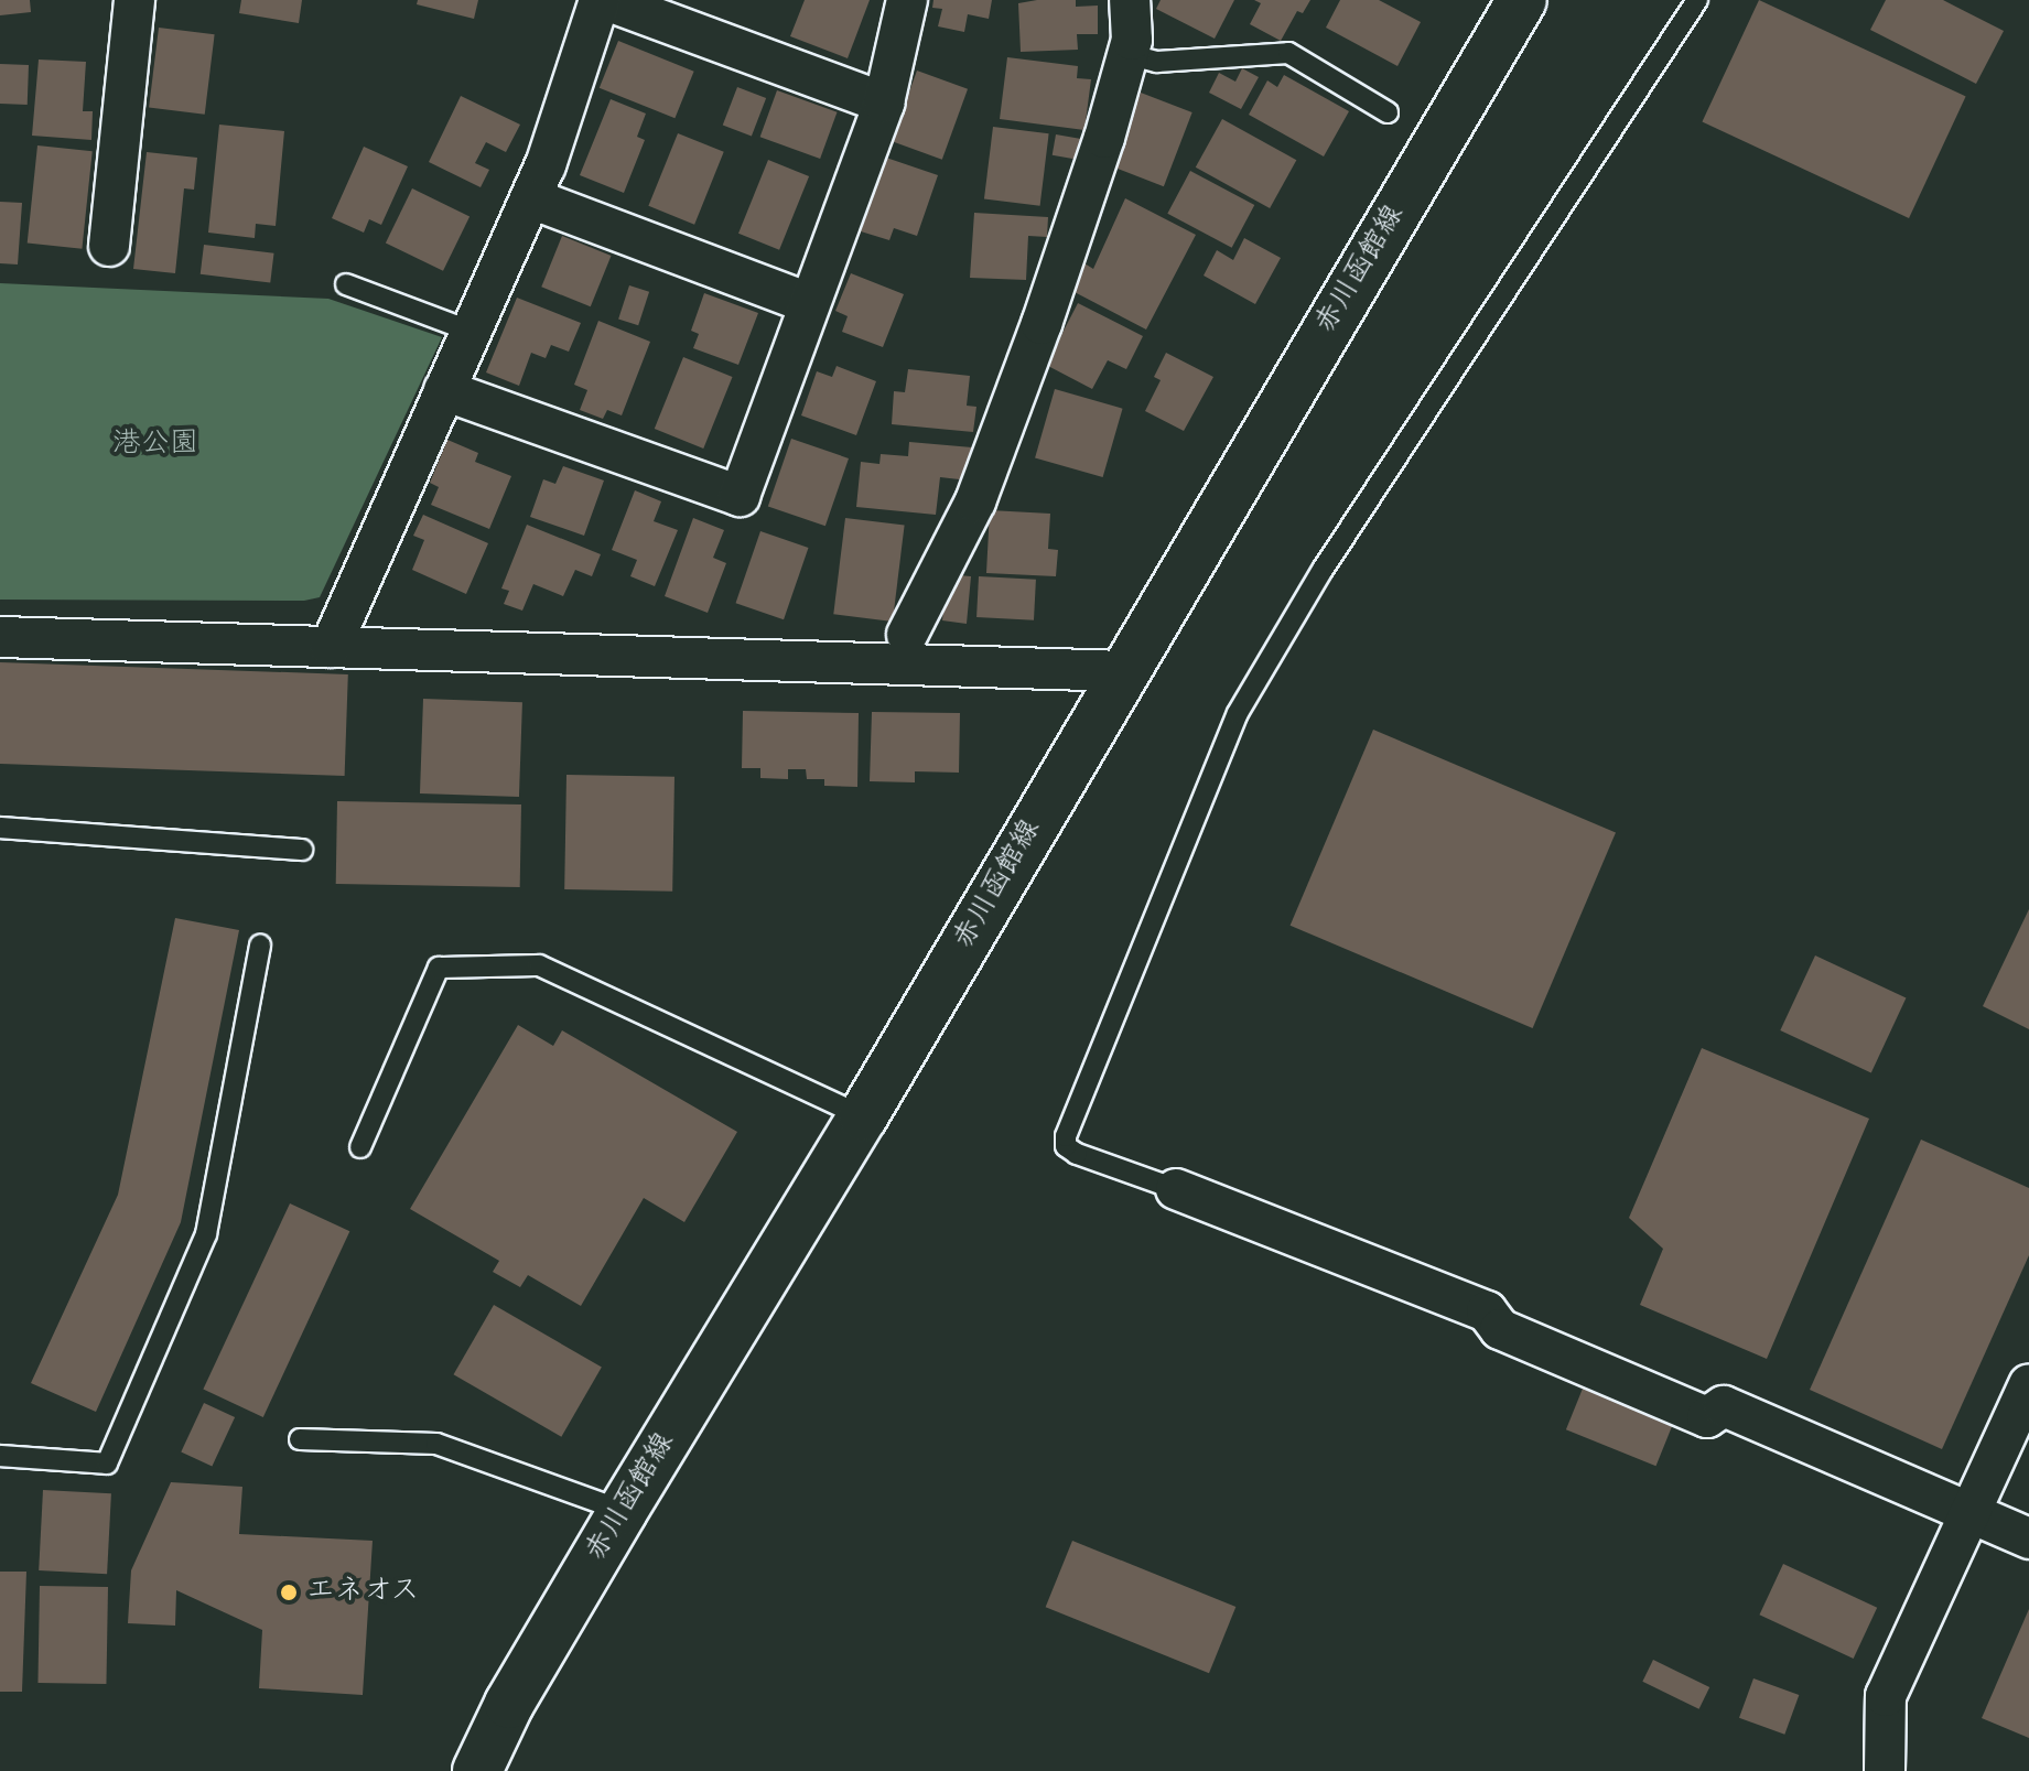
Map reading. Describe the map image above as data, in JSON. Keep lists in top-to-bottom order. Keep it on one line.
{"streets":{"main road":["赤川函館線"]},"parks":["港公園"],"places":["エネオス"]}
